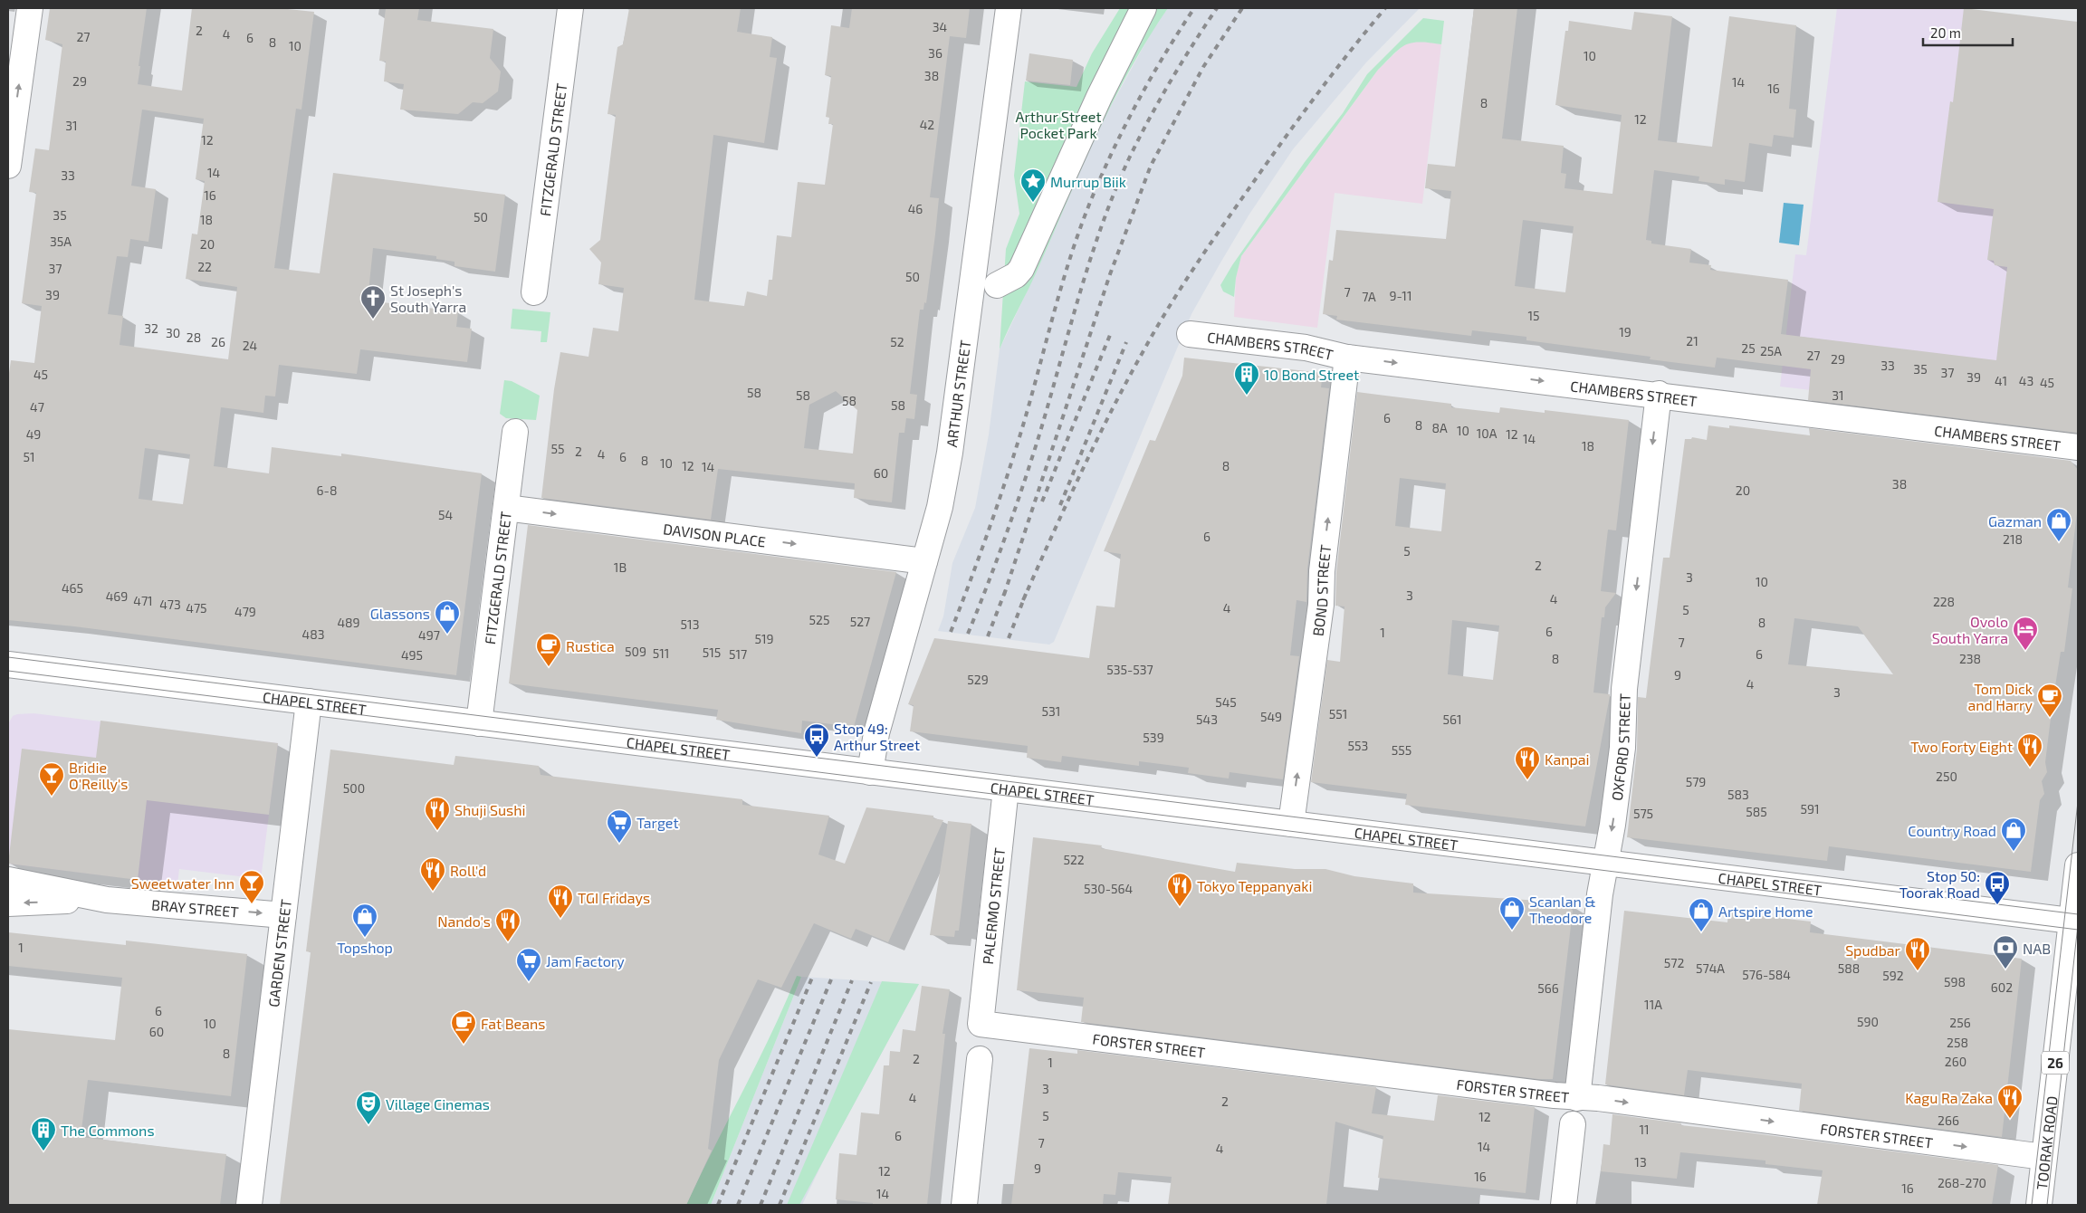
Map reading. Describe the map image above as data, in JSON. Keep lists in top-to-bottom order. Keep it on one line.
{"streets":{"street":["FITZGERALD STREET","CHAMBERS STREET","ARTHUR STREET","DAVISON PLACE","BOND STREET","CHAPEL STREET","OXFORD STREET","PALERMO STREET","BRAY STREET","GARDEN STREET","FORSTER STREET","26","TOORAK ROAD"]},"crossings":[["FITZGERALD STREET","DAVISON PLACE"],["FITZGERALD STREET","CHAPEL STREET"],["CHAMBERS STREET","BOND STREET"],["CHAMBERS STREET","OXFORD STREET"],["ARTHUR STREET","DAVISON PLACE"],["ARTHUR STREET","CHAPEL STREET"],["BOND STREET","CHAPEL STREET"],["CHAPEL STREET","OXFORD STREET"],["CHAPEL STREET","PALERMO STREET"],["CHAPEL STREET","GARDEN STREET"],["CHAPEL STREET","TOORAK ROAD"],["OXFORD STREET","FORSTER STREET"],["PALERMO STREET","FORSTER STREET"],["BRAY STREET","GARDEN STREET"],["FORSTER STREET","TOORAK ROAD"]],"one_way":["CHAMBERS STREET","DAVISON PLACE","BOND STREET","OXFORD STREET","FORSTER STREET"],"parks":["Arthur Street Pocket Park"],"places":{"place":["Murrup Biik"],"church":["St Joseph's South Yarra"],"building":["10 Bond Street","The Commons"],"shop":["Gazman","Glassons","Country Road","Scanlan & Theodore","Artspire Home","Topshop"],"hotel":["Ovolo South Yarra"],"cafe":["Rustica","Tom Dick and Harry","Fat Beans"],"bus stop":["Stop 49: Arthur Street","Stop 50: Toorak Road"],"restaurant":["Two Forty Eight","Kanpai","Shuji Sushi","Roll'd","Tokyo Teppanyaki","TGI Fridays","Nando's","Spudbar","Kagu Ra Zaka"],"bar":["Bridie O'Reilly's","Sweetwater Inn"],"supermarket":["Target","Jam Factory"],"bank":["NAB"],"theatre":["Village Cinemas"]},"house_numbers":["34","2","4","27","6","8","10","36","10","38","29","14","16","8","12","42","31","12","14","33","16","46","35","50","18","35A","20","22","37","50","7","39","9-11","7A","15","32","19","30","28","21","26","52","24","25","25A","27","29","33","35","37","45","39","41","43","45","58","58","31","58","58","47","6","8","8A","10","10A","49","12","14","18","55","2","4","51","6","8","10","12","8","14","60","38","6-8","20","54","6","218","5","2","1B","3","10","465","3","469","4","471","228","473","475","4","5","479","525","527","489","8","513","6","1","483","497","519","7","509","515","511","517","6","495","8","238","535-537","9","529","4","3","545","531","551","549","543","561","539","553","555","250","579","500","583","591","585","575","522","530-564","1","572","574A","588","576-584","592","598","602","566","11A","6","590","256","10","60","258","8","2","260","1","3","4","2","5","12","266","11","6","7","14","4","13","9","12","16","268-270","16","14"],"scale_bar":"20 m"}
